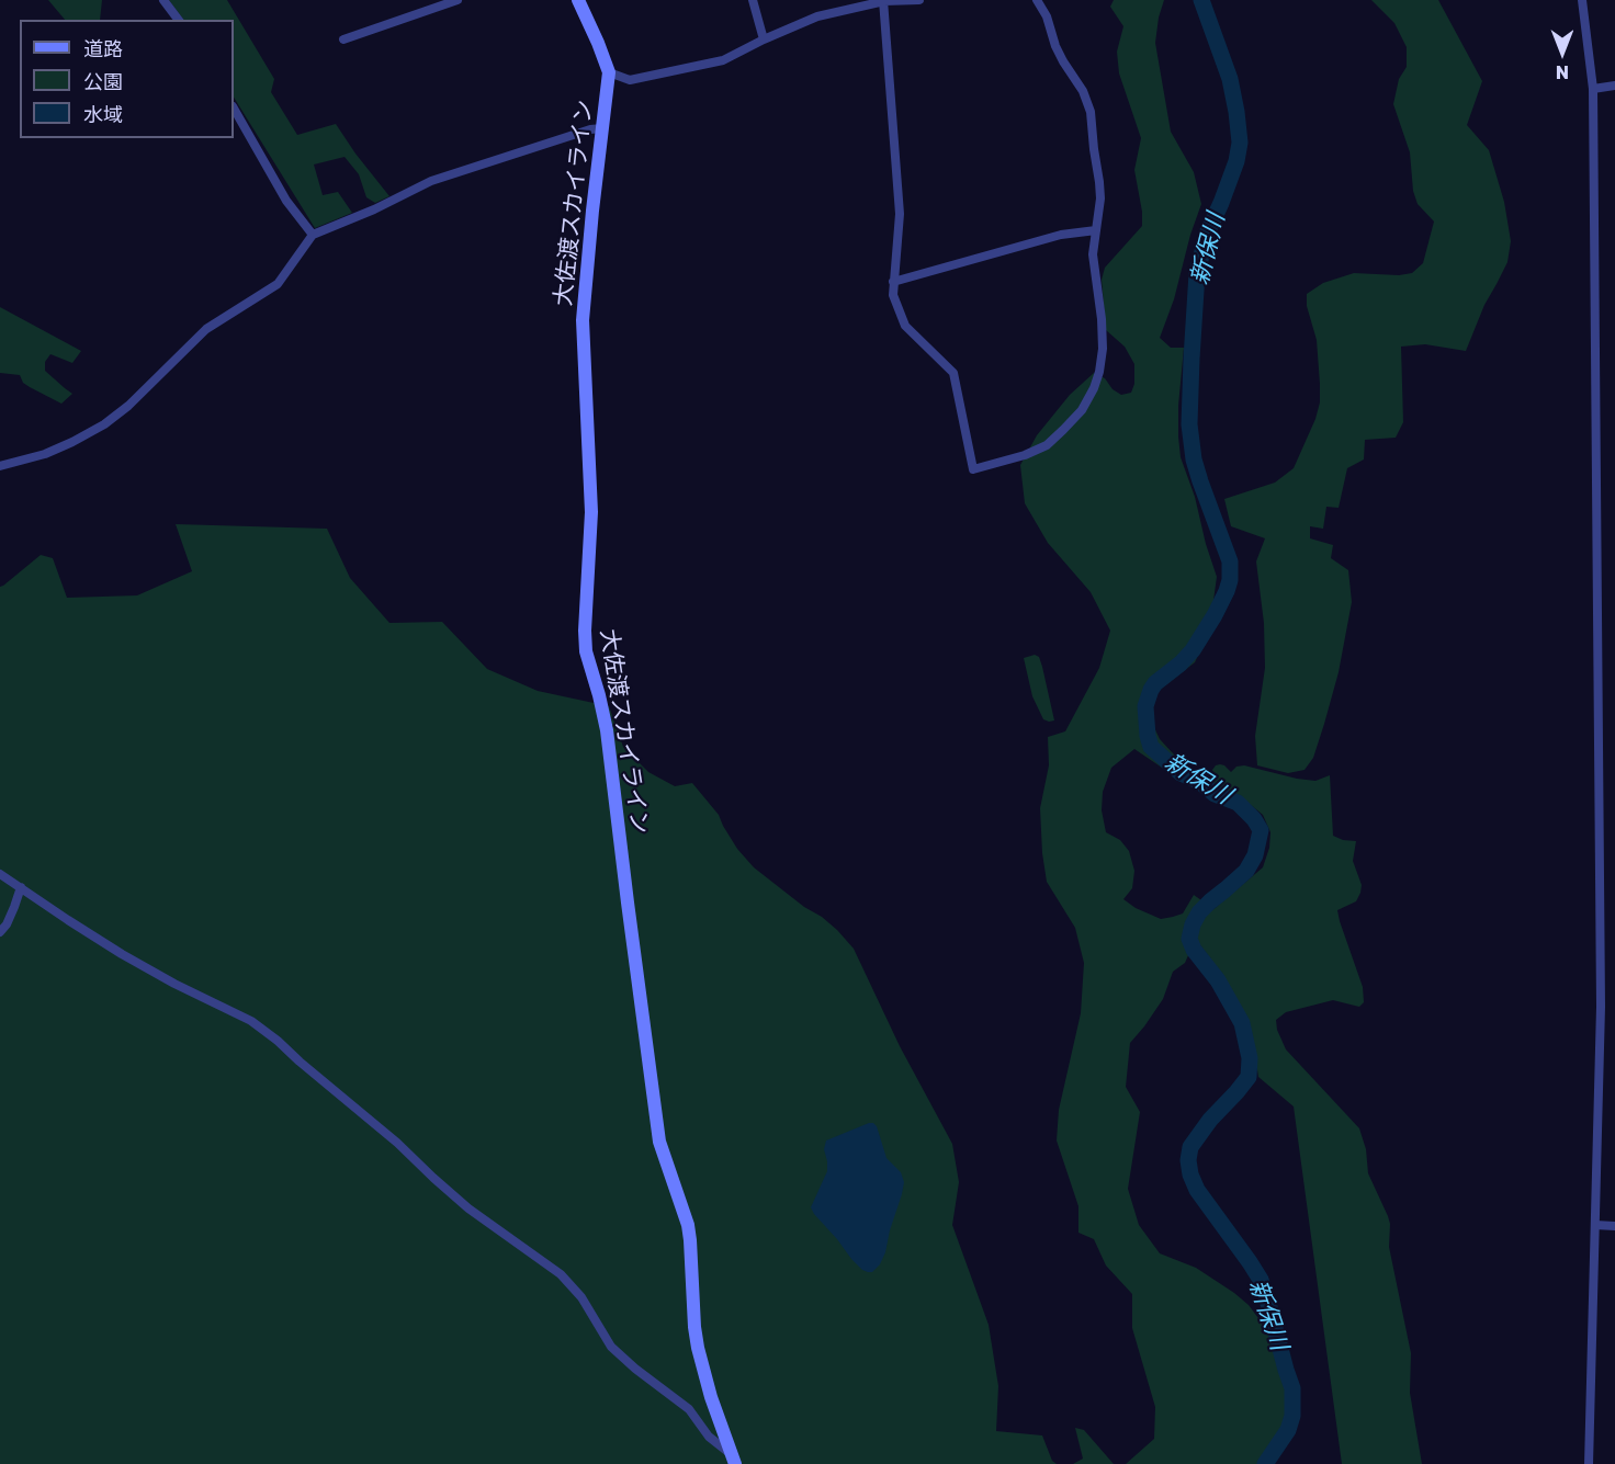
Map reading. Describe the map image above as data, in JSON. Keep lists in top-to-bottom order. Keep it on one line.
{"streets":{"street":["大佐渡スカイライン"]},"water":["新保川"],"legend":["道路","公園","水域"],"north":"bottom"}
